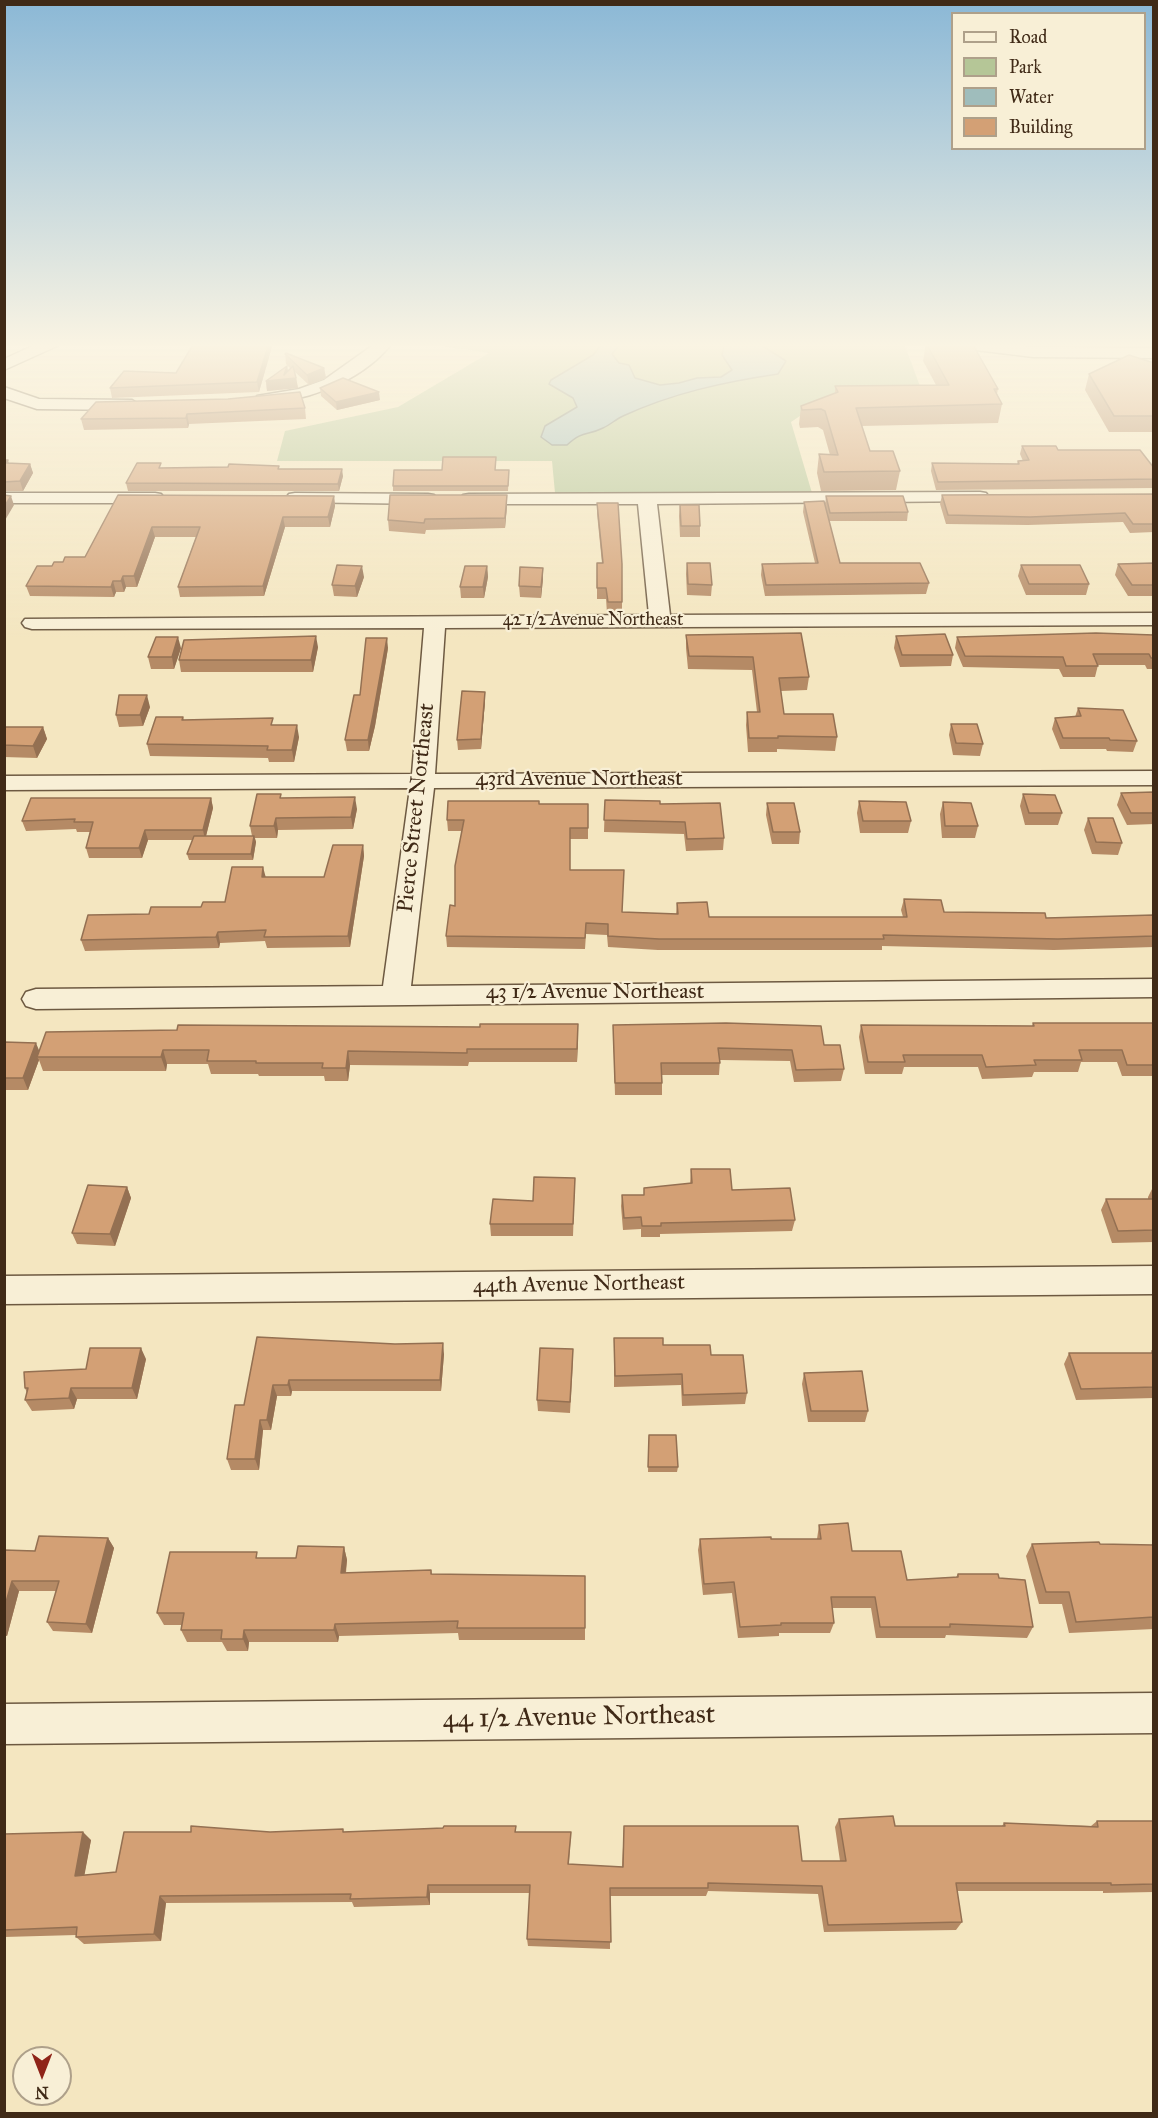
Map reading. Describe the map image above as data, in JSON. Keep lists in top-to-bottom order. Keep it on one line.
{"streets":{"street":["42 1/2 Avenue Northeast","43rd Avenue Northeast","Pierce Street Northeast","43 1/2 Avenue Northeast","44th Avenue Northeast","44 1/2 Avenue Northeast"]},"crossings":[["42 1/2 Avenue Northeast","Pierce Street Northeast"],["43rd Avenue Northeast","Pierce Street Northeast"],["Pierce Street Northeast","43 1/2 Avenue Northeast"]],"legend":["Road","Park","Water","Building"],"north":"bottom"}
